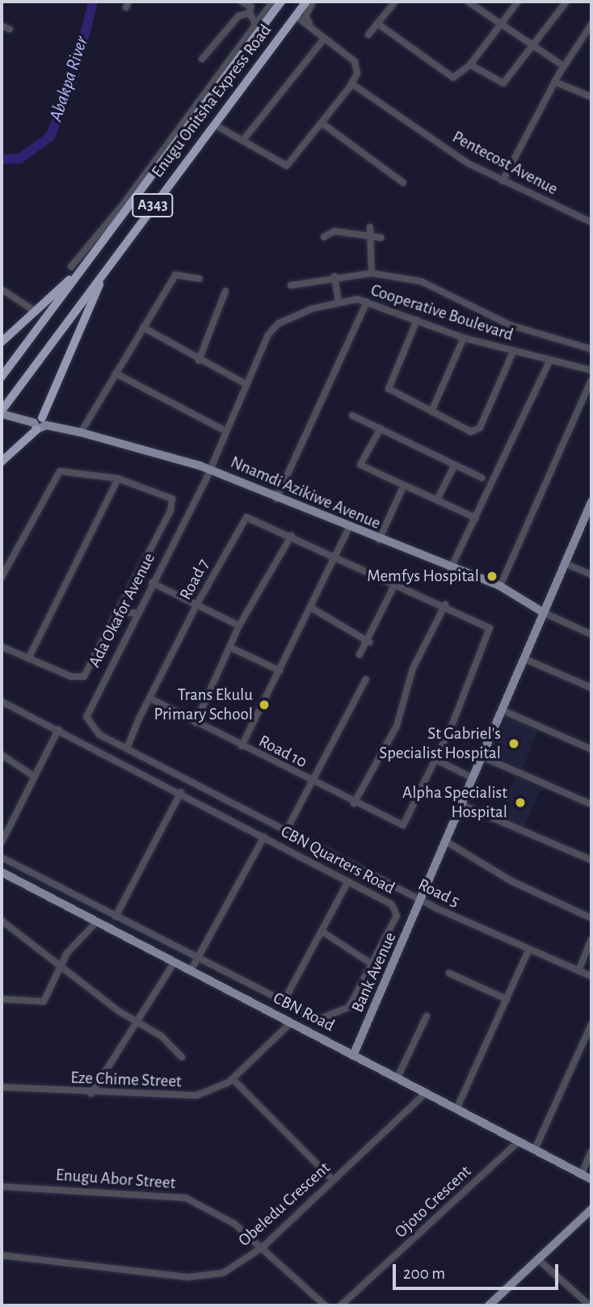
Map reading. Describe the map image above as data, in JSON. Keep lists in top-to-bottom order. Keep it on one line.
{"streets":{"highway":["Enugu Onitsha Express Road","A343"],"main road":["Nnamdi Azikiwe Avenue","Bank Avenue","CBN Road"],"street":["Pentecost Avenue","Cooperative Boulevard","Road 7","Ada Okafor Avenue","Road 10","CBN Quarters Road","Road 5","Eze Chime Street","Enugu Abor Street","Ojoto Crescent","Obeledu Crescent"]},"crossings":[["Enugu Onitsha Express Road","Nnamdi Azikiwe Avenue"],["Cooperative Boulevard","Nnamdi Azikiwe Avenue"],["Cooperative Boulevard","Ada Okafor Avenue"],["Nnamdi Azikiwe Avenue","Ada Okafor Avenue"],["Nnamdi Azikiwe Avenue","Bank Avenue"],["Road 7","Ada Okafor Avenue"],["Road 7","Road 10"],["Road 7","Road 5"],["Ada Okafor Avenue","Road 5"],["Road 5","Bank Avenue"],["Bank Avenue","CBN Road"],["CBN Road","Eze Chime Street"],["CBN Road","Ojoto Crescent"],["CBN Road","Obeledu Crescent"],["Enugu Abor Street","Obeledu Crescent"]],"water":["Abakpa River"],"places":["Memfys Hospital","Trans Ekulu Primary School","St Gabriel's Specialist Hospital","Alpha Specialist Hospital"],"scale_bar":"200 m"}
